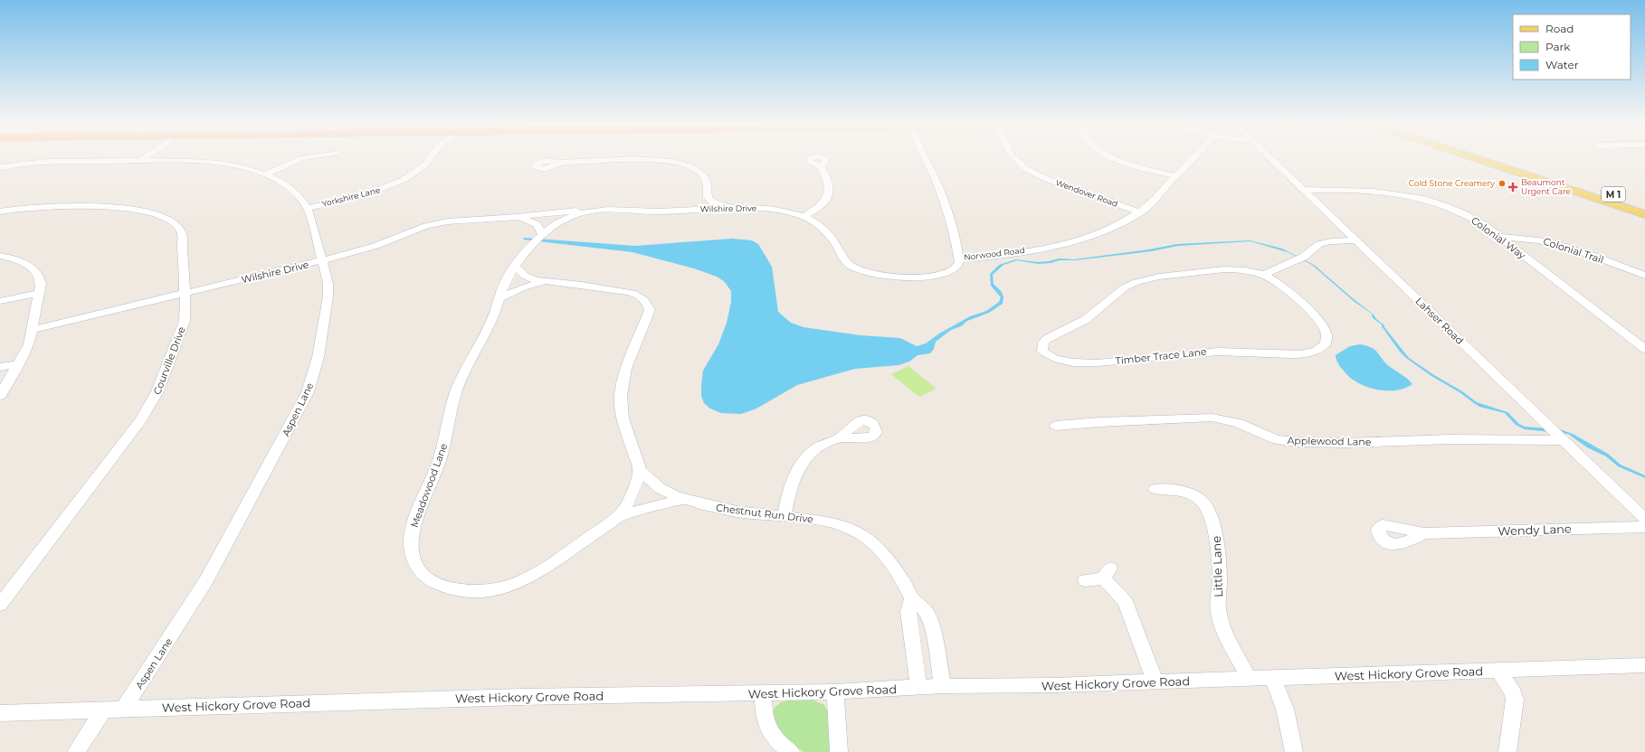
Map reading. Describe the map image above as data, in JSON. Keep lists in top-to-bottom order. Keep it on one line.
{"streets":{"main road":["M 1"],"street":["Wendover Road","Yorkshire Lane","Wilshire Drive","Colonial Way","Colonial Trail","Norwood Road","Lahser Road","Timber Trace Lane","Courville Drive","Aspen Lane","Applewood Lane","Meadowood Lane","Chestnut Run Drive","Wendy Lane","Little Lane","West Hickory Grove Road"]},"crossings":[["Wendover Road","Norwood Road"],["Yorkshire Lane","Aspen Lane"],["Wilshire Drive","Norwood Road"],["Wilshire Drive","Courville Drive"],["Wilshire Drive","Aspen Lane"],["Wilshire Drive","Meadowood Lane"],["Colonial Way","Colonial Trail"],["Colonial Way","Lahser Road"],["Lahser Road","Applewood Lane"],["Aspen Lane","West Hickory Grove Road"],["Meadowood Lane","Chestnut Run Drive"],["Chestnut Run Drive","West Hickory Grove Road"],["Little Lane","West Hickory Grove Road"]],"places":{"other":["Cold Stone Creamery"],"health":["Beaumont Urgent Care"]},"legend":["Road","Park","Water"]}
